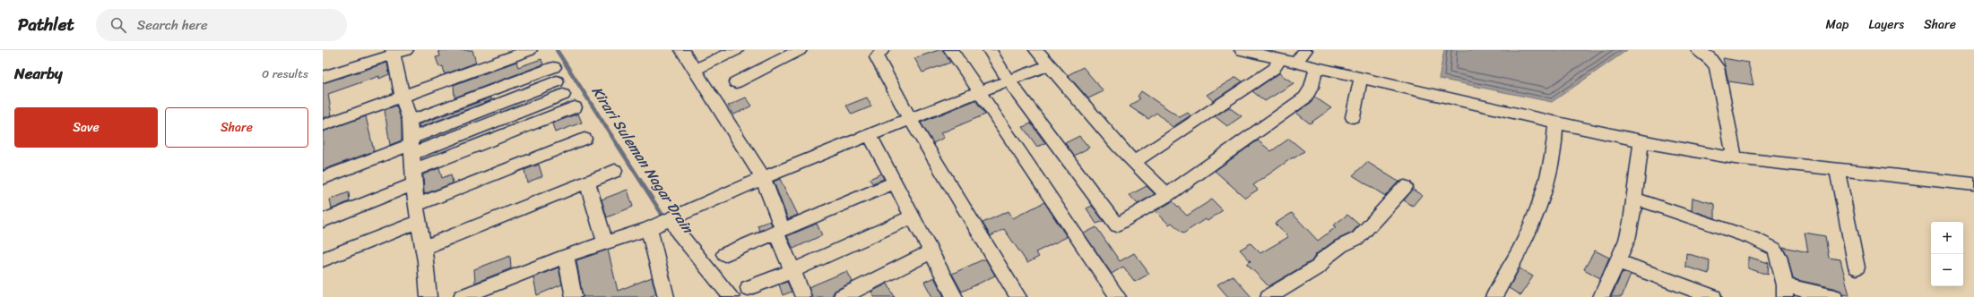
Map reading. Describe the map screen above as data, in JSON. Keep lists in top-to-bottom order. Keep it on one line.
{"water":["Kirari Suleman Nagar Drain"],"page":{"header":"Pathlet","search":"Search here","nav":["Map","Layers","Share"],"heading":["Nearby","0 results"],"buttons":["Save","Share"],"map_buttons":["+","−"]}}
